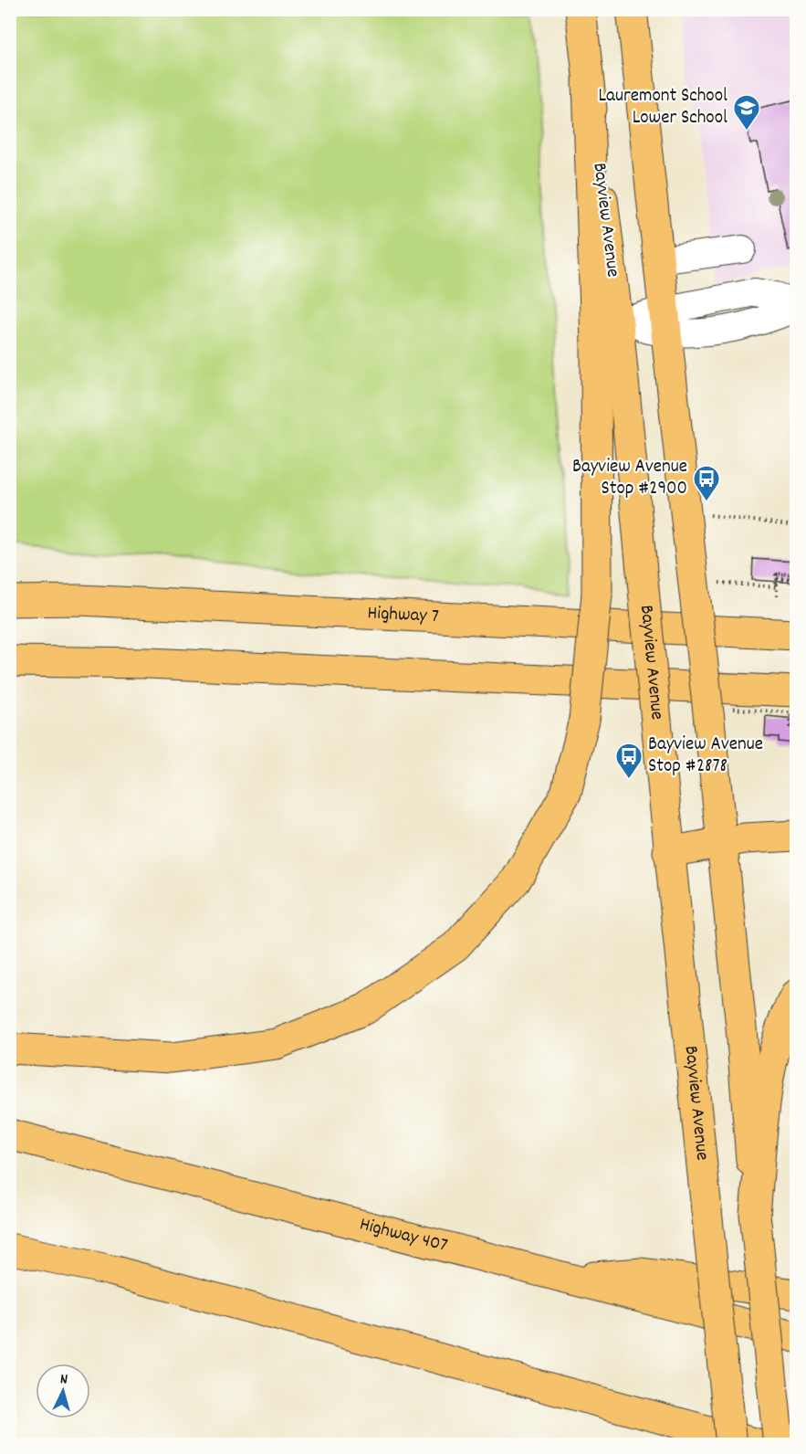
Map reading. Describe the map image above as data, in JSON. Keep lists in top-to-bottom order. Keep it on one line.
{"streets":{"main road":["Bayview Avenue","Highway 7","Highway 407"]},"places":{"school or university":["Lauremont School Lower School"],"bus stop":["Bayview Avenue Stop #2900","Bayview Avenue Stop #2878"]},"north":"top"}
